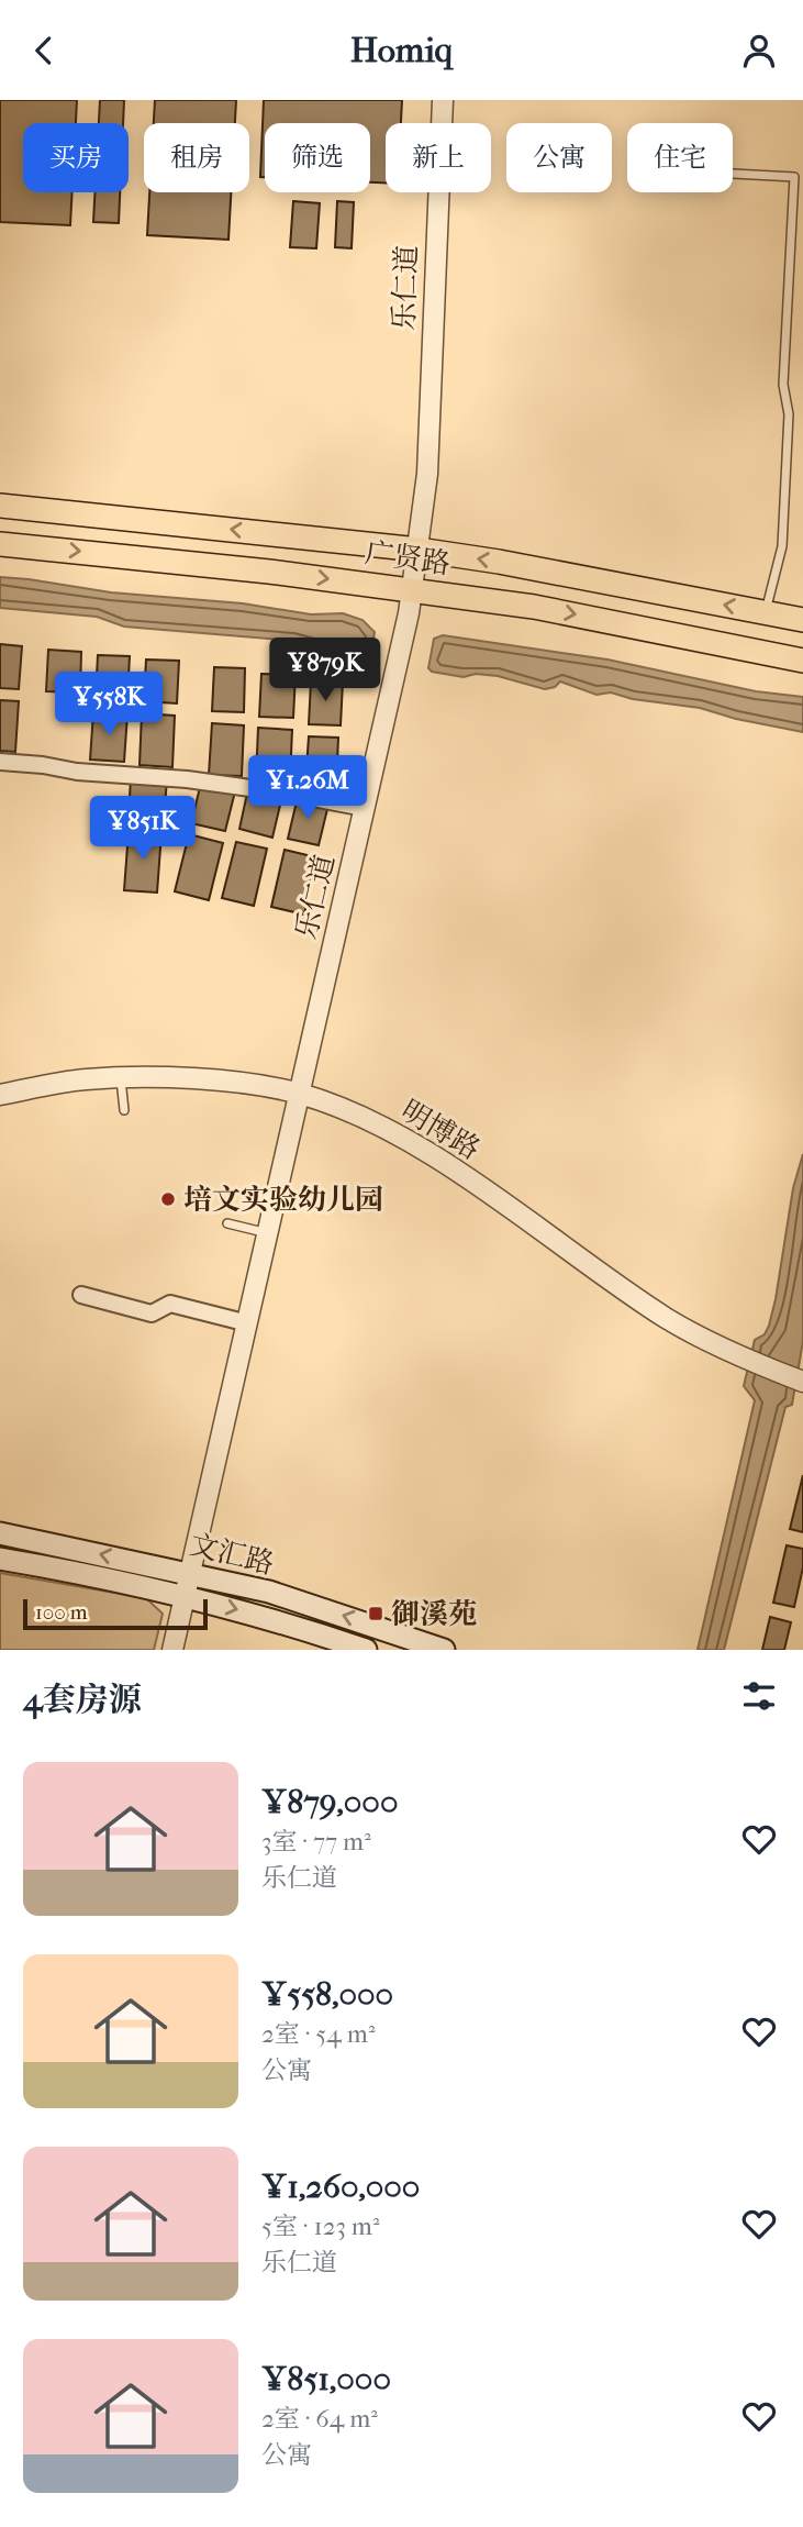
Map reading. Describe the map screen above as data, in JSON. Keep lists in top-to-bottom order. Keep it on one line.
{"streets":{"main road":["广贤路","文汇路"],"street":["乐仁道","明博路"]},"crossings":[["乐仁道","广贤路"],["乐仁道","明博路"],["乐仁道","文汇路"]],"places":{"other":["培文实验幼儿园"],"transit":["御溪苑"]},"scale_bar":"100 m","page":{"header":"Homiq","chip":["买房","租房","筛选","新上","公寓","住宅"],"price":["¥879K","¥558K","¥1.26M","¥851K"],"scale":"100 m","heading":"4套房源","list":[{"name":"¥879,000","note":"3室 · 77 m² · 乐仁道"},{"name":"¥558,000","note":"2室 · 54 m² · 公寓"},{"name":"¥1,260,000","note":"5室 · 123 m² · 乐仁道"},{"name":"¥851,000","note":"2室 · 64 m² · 公寓"}]}}
